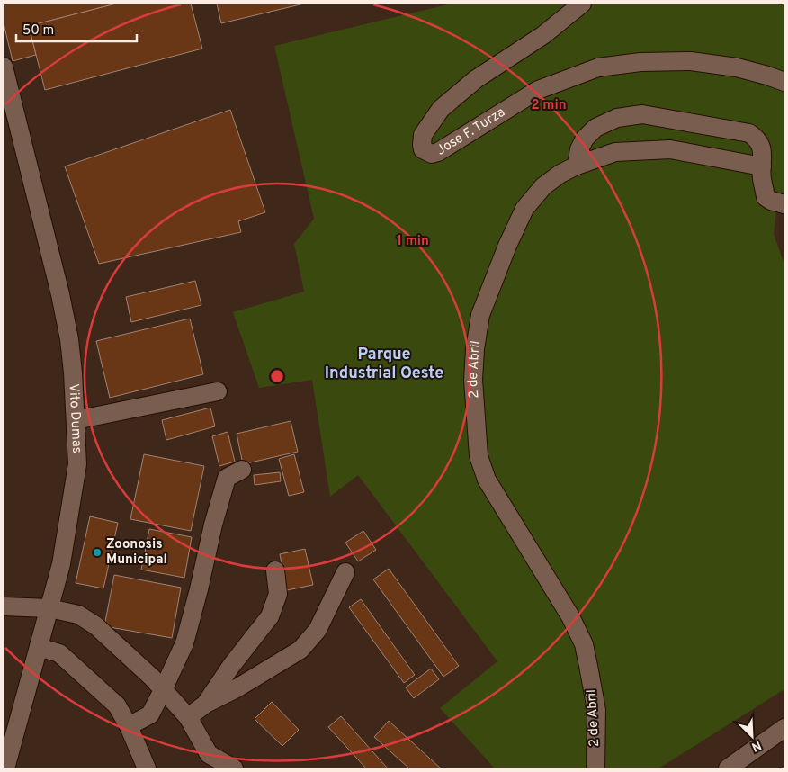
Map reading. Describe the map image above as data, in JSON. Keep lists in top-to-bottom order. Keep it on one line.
{"streets":{"street":["Jose F. Turza","2 de Abril","Vito Dumas"]},"districts":["Parque Industrial Oeste"],"places":["Zoonosis Municipal"],"scale_bar":"50 m","north":"bottom right","rings":["2 min","1 min"]}
